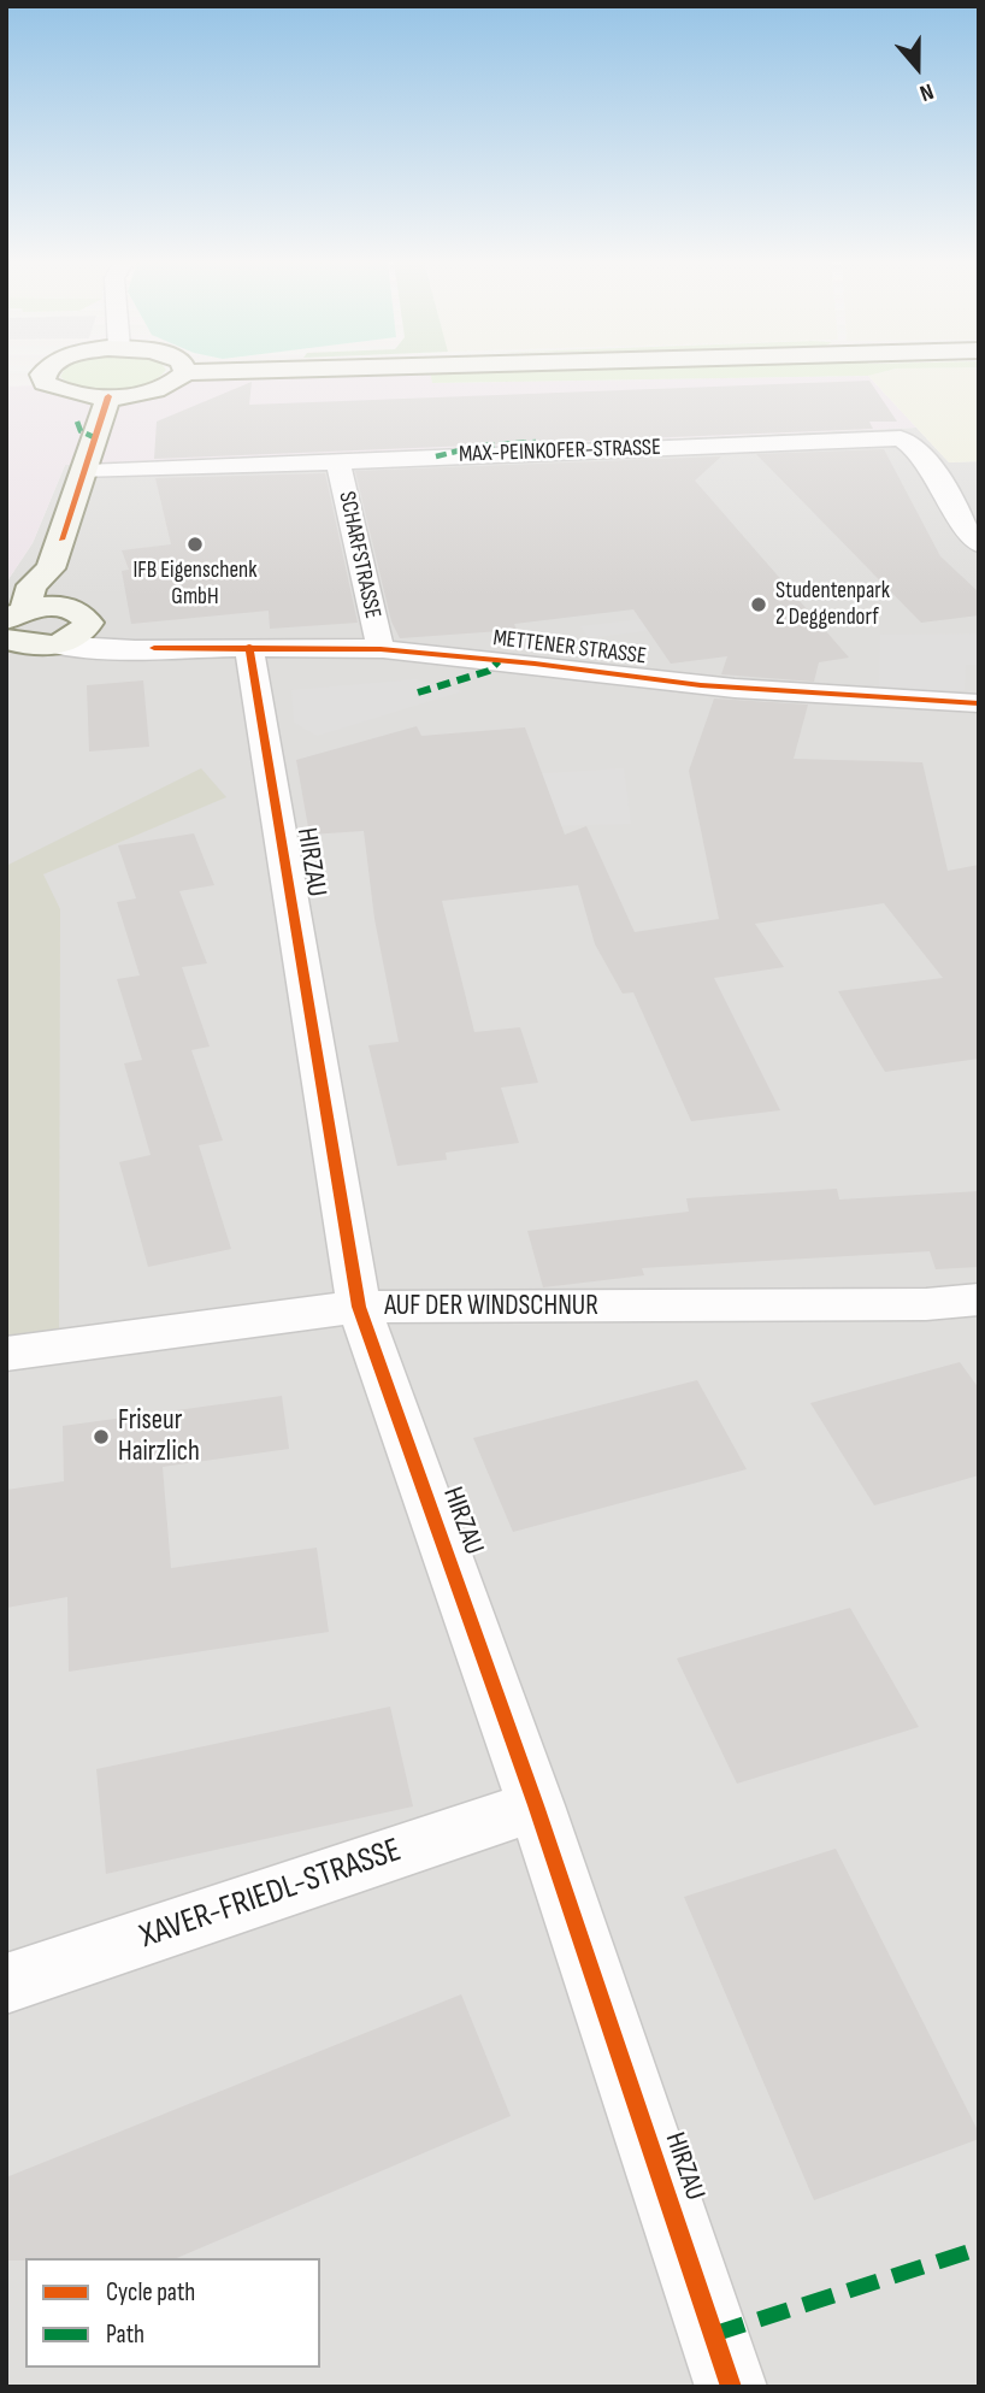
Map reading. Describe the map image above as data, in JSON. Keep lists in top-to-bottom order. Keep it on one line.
{"streets":{"street":["MAX-PEINKOFER-STRASSE","SCHARFSTRASSE","METTENER STRASSE","HIRZAU","AUF DER WINDSCHNUR","XAVER-FRIEDL-STRASSE"]},"crossings":[["MAX-PEINKOFER-STRASSE","SCHARFSTRASSE"],["SCHARFSTRASSE","METTENER STRASSE"],["METTENER STRASSE","HIRZAU"],["HIRZAU","AUF DER WINDSCHNUR"],["HIRZAU","XAVER-FRIEDL-STRASSE"]],"places":["IFB Eigenschenk GmbH","Studentenpark 2 Deggendorf","Friseur Hairzlich"],"legend":["Cycle path","Path"],"north":"bottom"}
